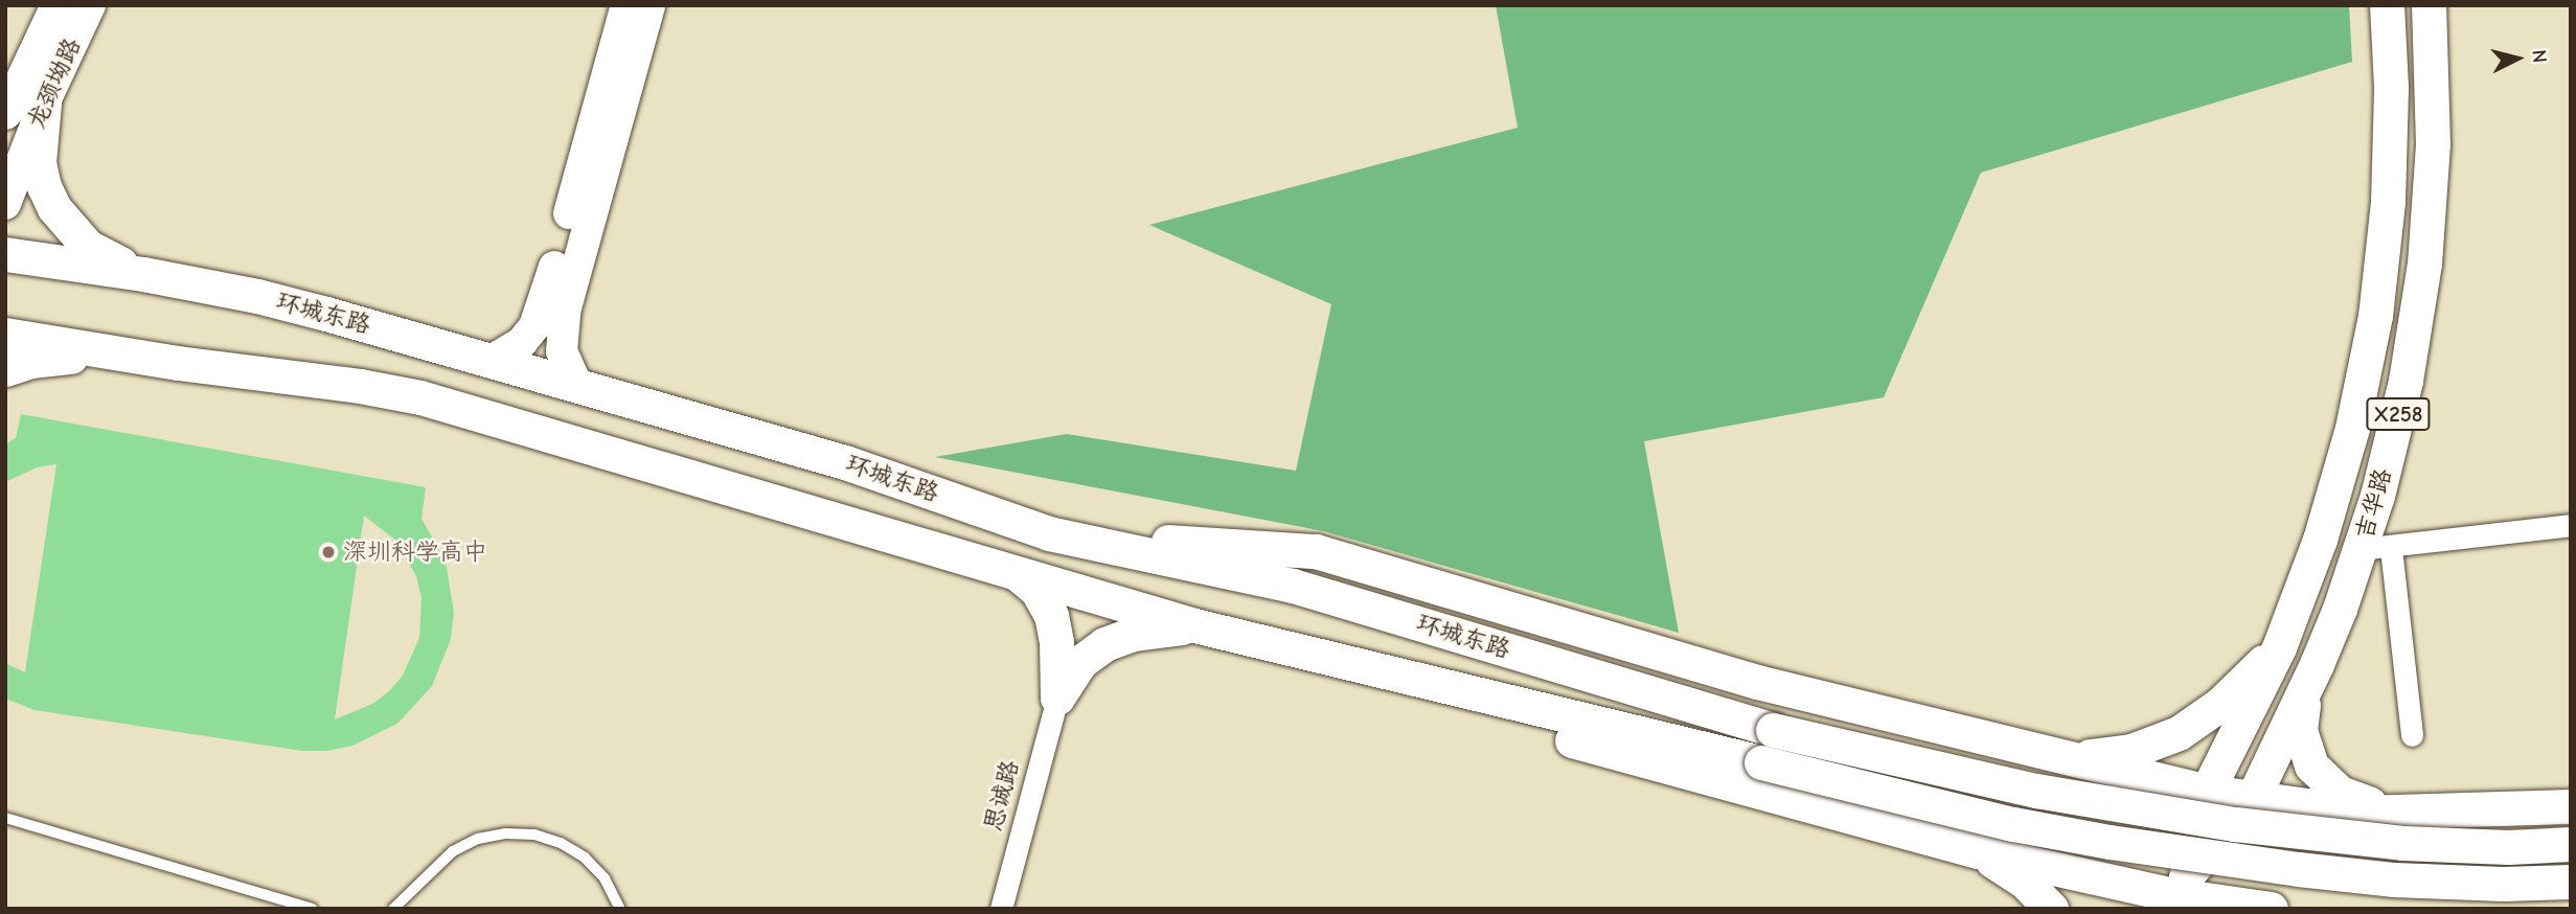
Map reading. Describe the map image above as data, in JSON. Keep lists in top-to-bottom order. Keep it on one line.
{"streets":{"main road":["环城东路","X258","吉华路"],"street":["龙颈坳路","思诚路"]},"places":["深圳科学高中"],"north":"right"}
